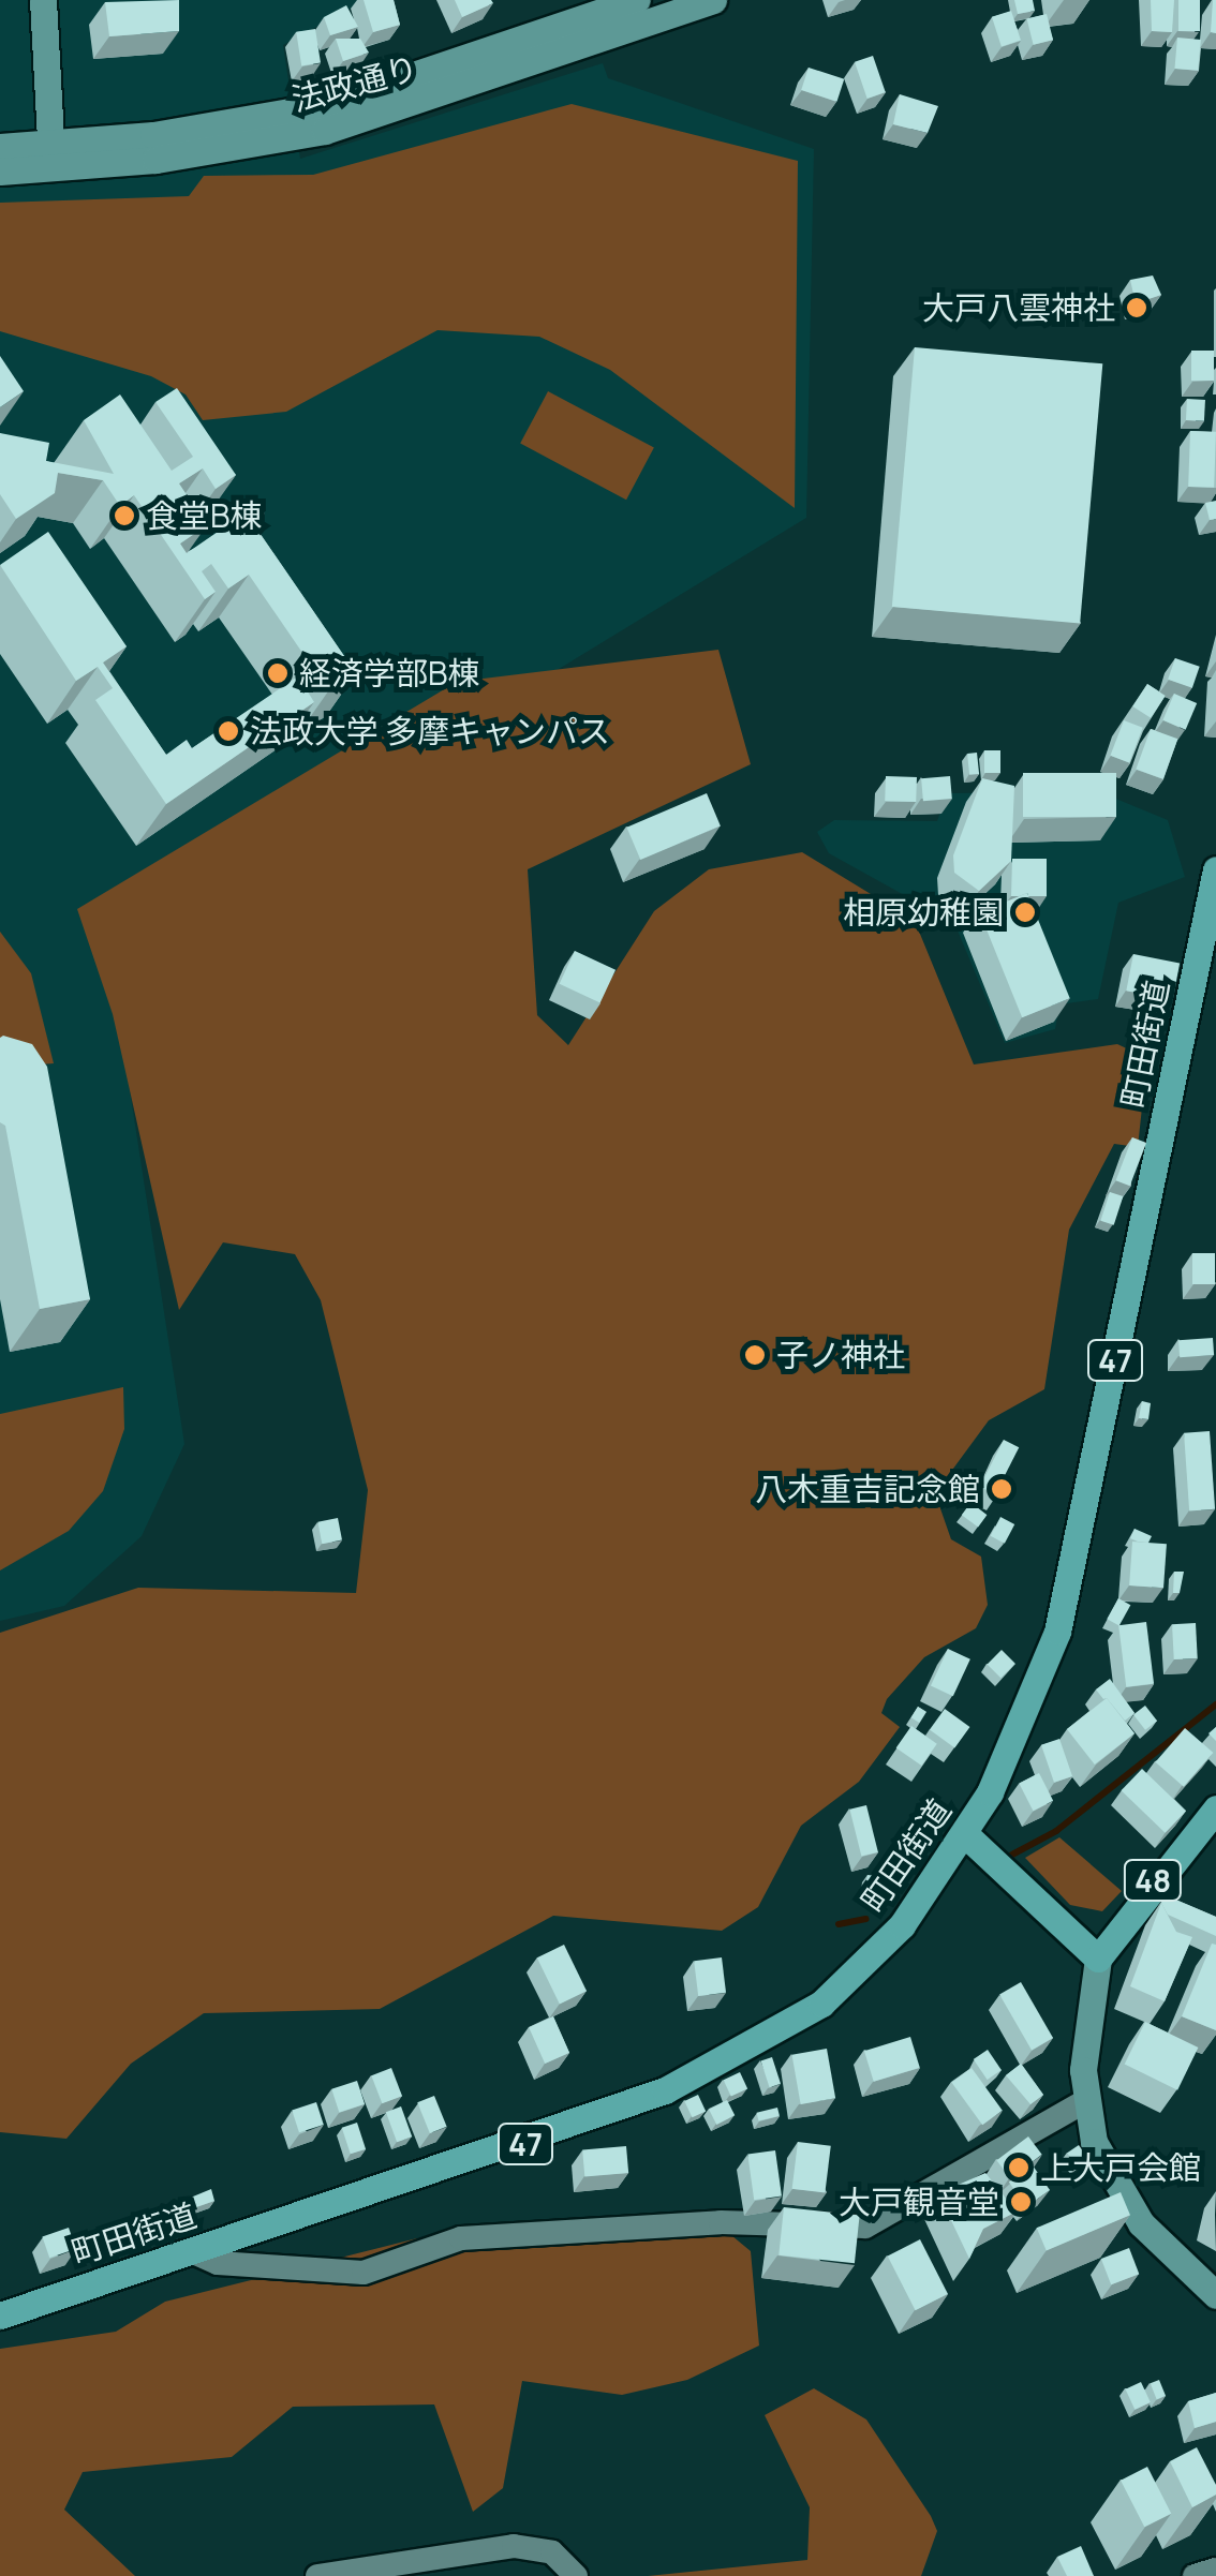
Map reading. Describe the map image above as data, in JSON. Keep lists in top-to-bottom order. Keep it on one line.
{"streets":{"main road":["町田街道","47","48"],"street":["法政通り"]},"places":["大戸八雲神社","食堂B棟","経済学部B棟","法政大学 多摩キャンパス","相原幼稚園","子ノ神社","八木重吉記念館","上大戸会館","大戸観音堂"]}
